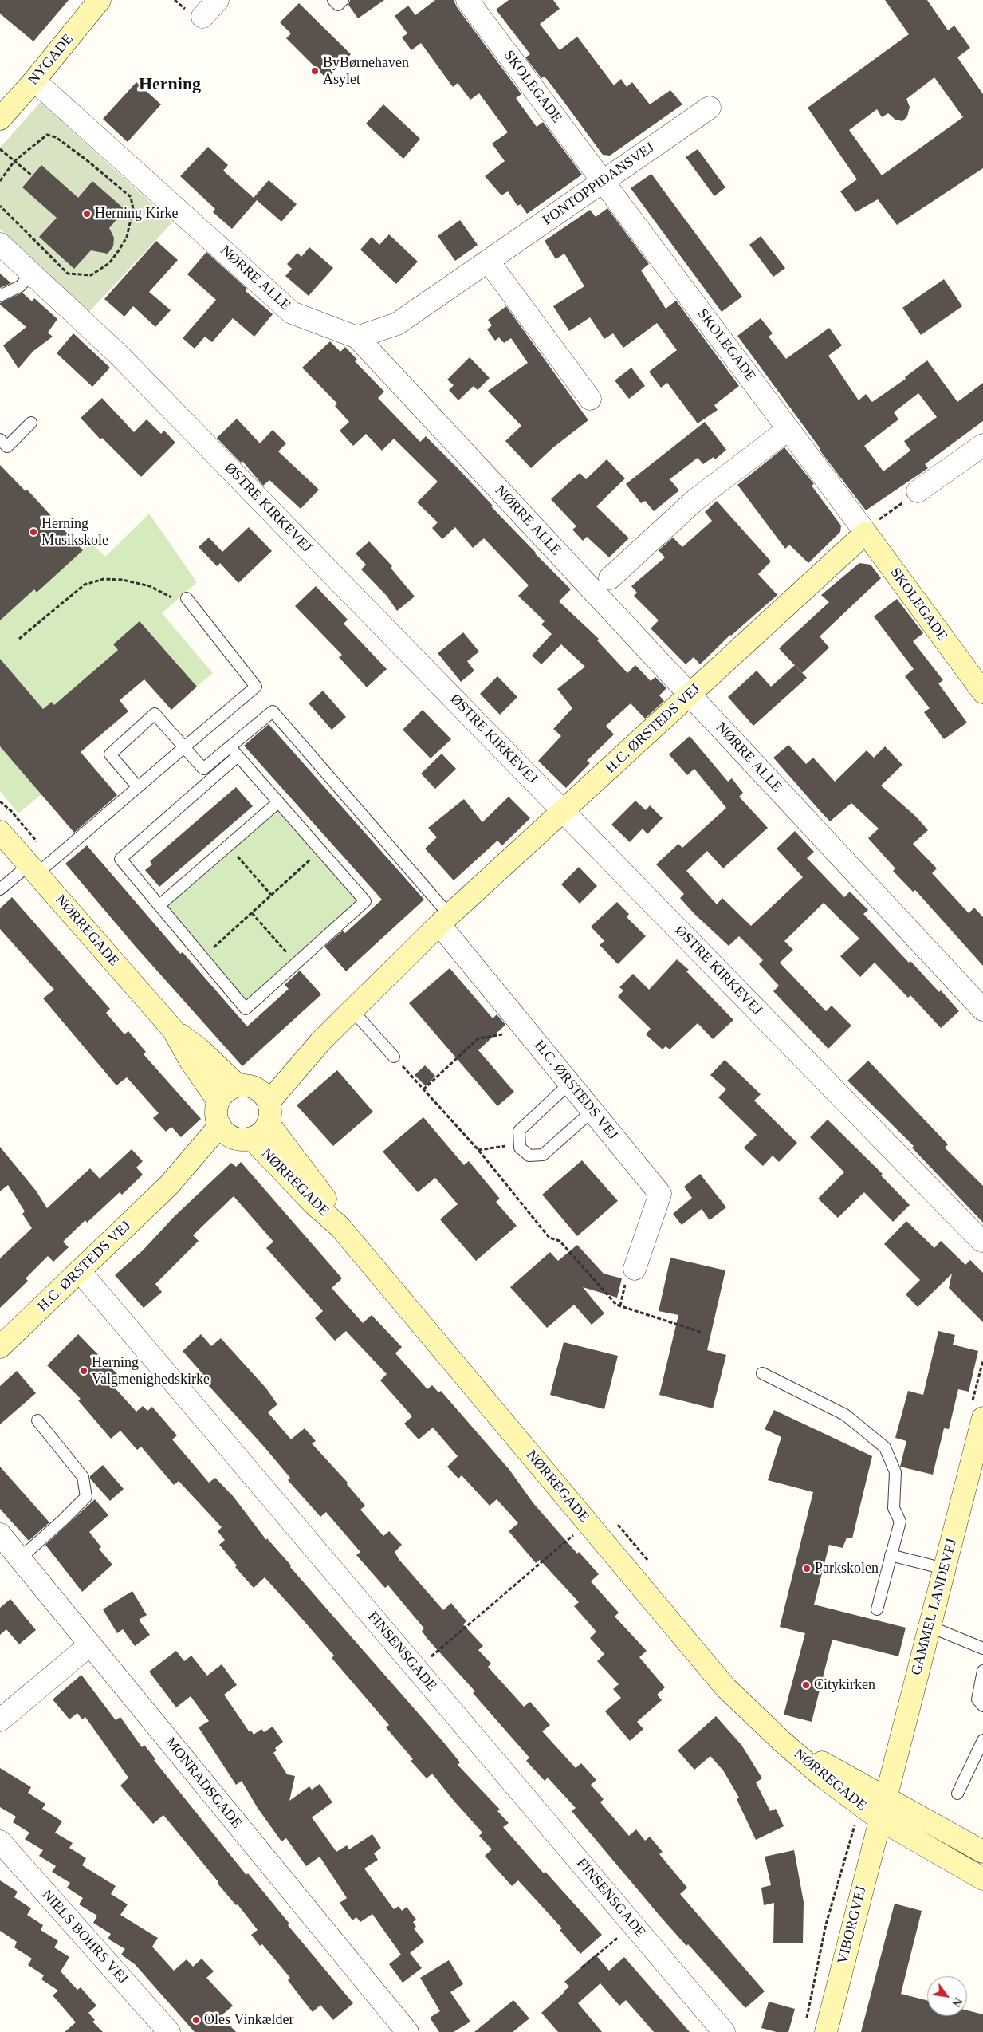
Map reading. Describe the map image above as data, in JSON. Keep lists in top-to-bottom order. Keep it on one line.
{"streets":{"street":["NYGADE","SKOLEGADE","PONTOPPIDANSVEJ","NØRRE ALLE","ØSTRE KIRKEVEJ","H.C. ØRSTEDS VEJ","NØRREGADE","GAMMEL LANDEVEJ","FINSENSGADE","MONRADSGADE","VIBORGVEJ","NIELS BOHRS VEJ"]},"crossings":[["NYGADE","NØRRE ALLE"],["SKOLEGADE","PONTOPPIDANSVEJ"],["SKOLEGADE","H.C. ØRSTEDS VEJ"],["PONTOPPIDANSVEJ","NØRRE ALLE"],["NØRRE ALLE","H.C. ØRSTEDS VEJ"],["ØSTRE KIRKEVEJ","H.C. ØRSTEDS VEJ"],["H.C. ØRSTEDS VEJ","NØRREGADE"],["H.C. ØRSTEDS VEJ","FINSENSGADE"],["NØRREGADE","GAMMEL LANDEVEJ"],["NØRREGADE","VIBORGVEJ"],["GAMMEL LANDEVEJ","VIBORGVEJ"]],"districts":["Herning"],"places":["ByBørnehaven Asylet","Herning Kirke","Herning Musikskole","Herning Valgmenighedskirke","Parkskolen","Citykirken","Oles Vinkælder"],"north":"bottom right"}
